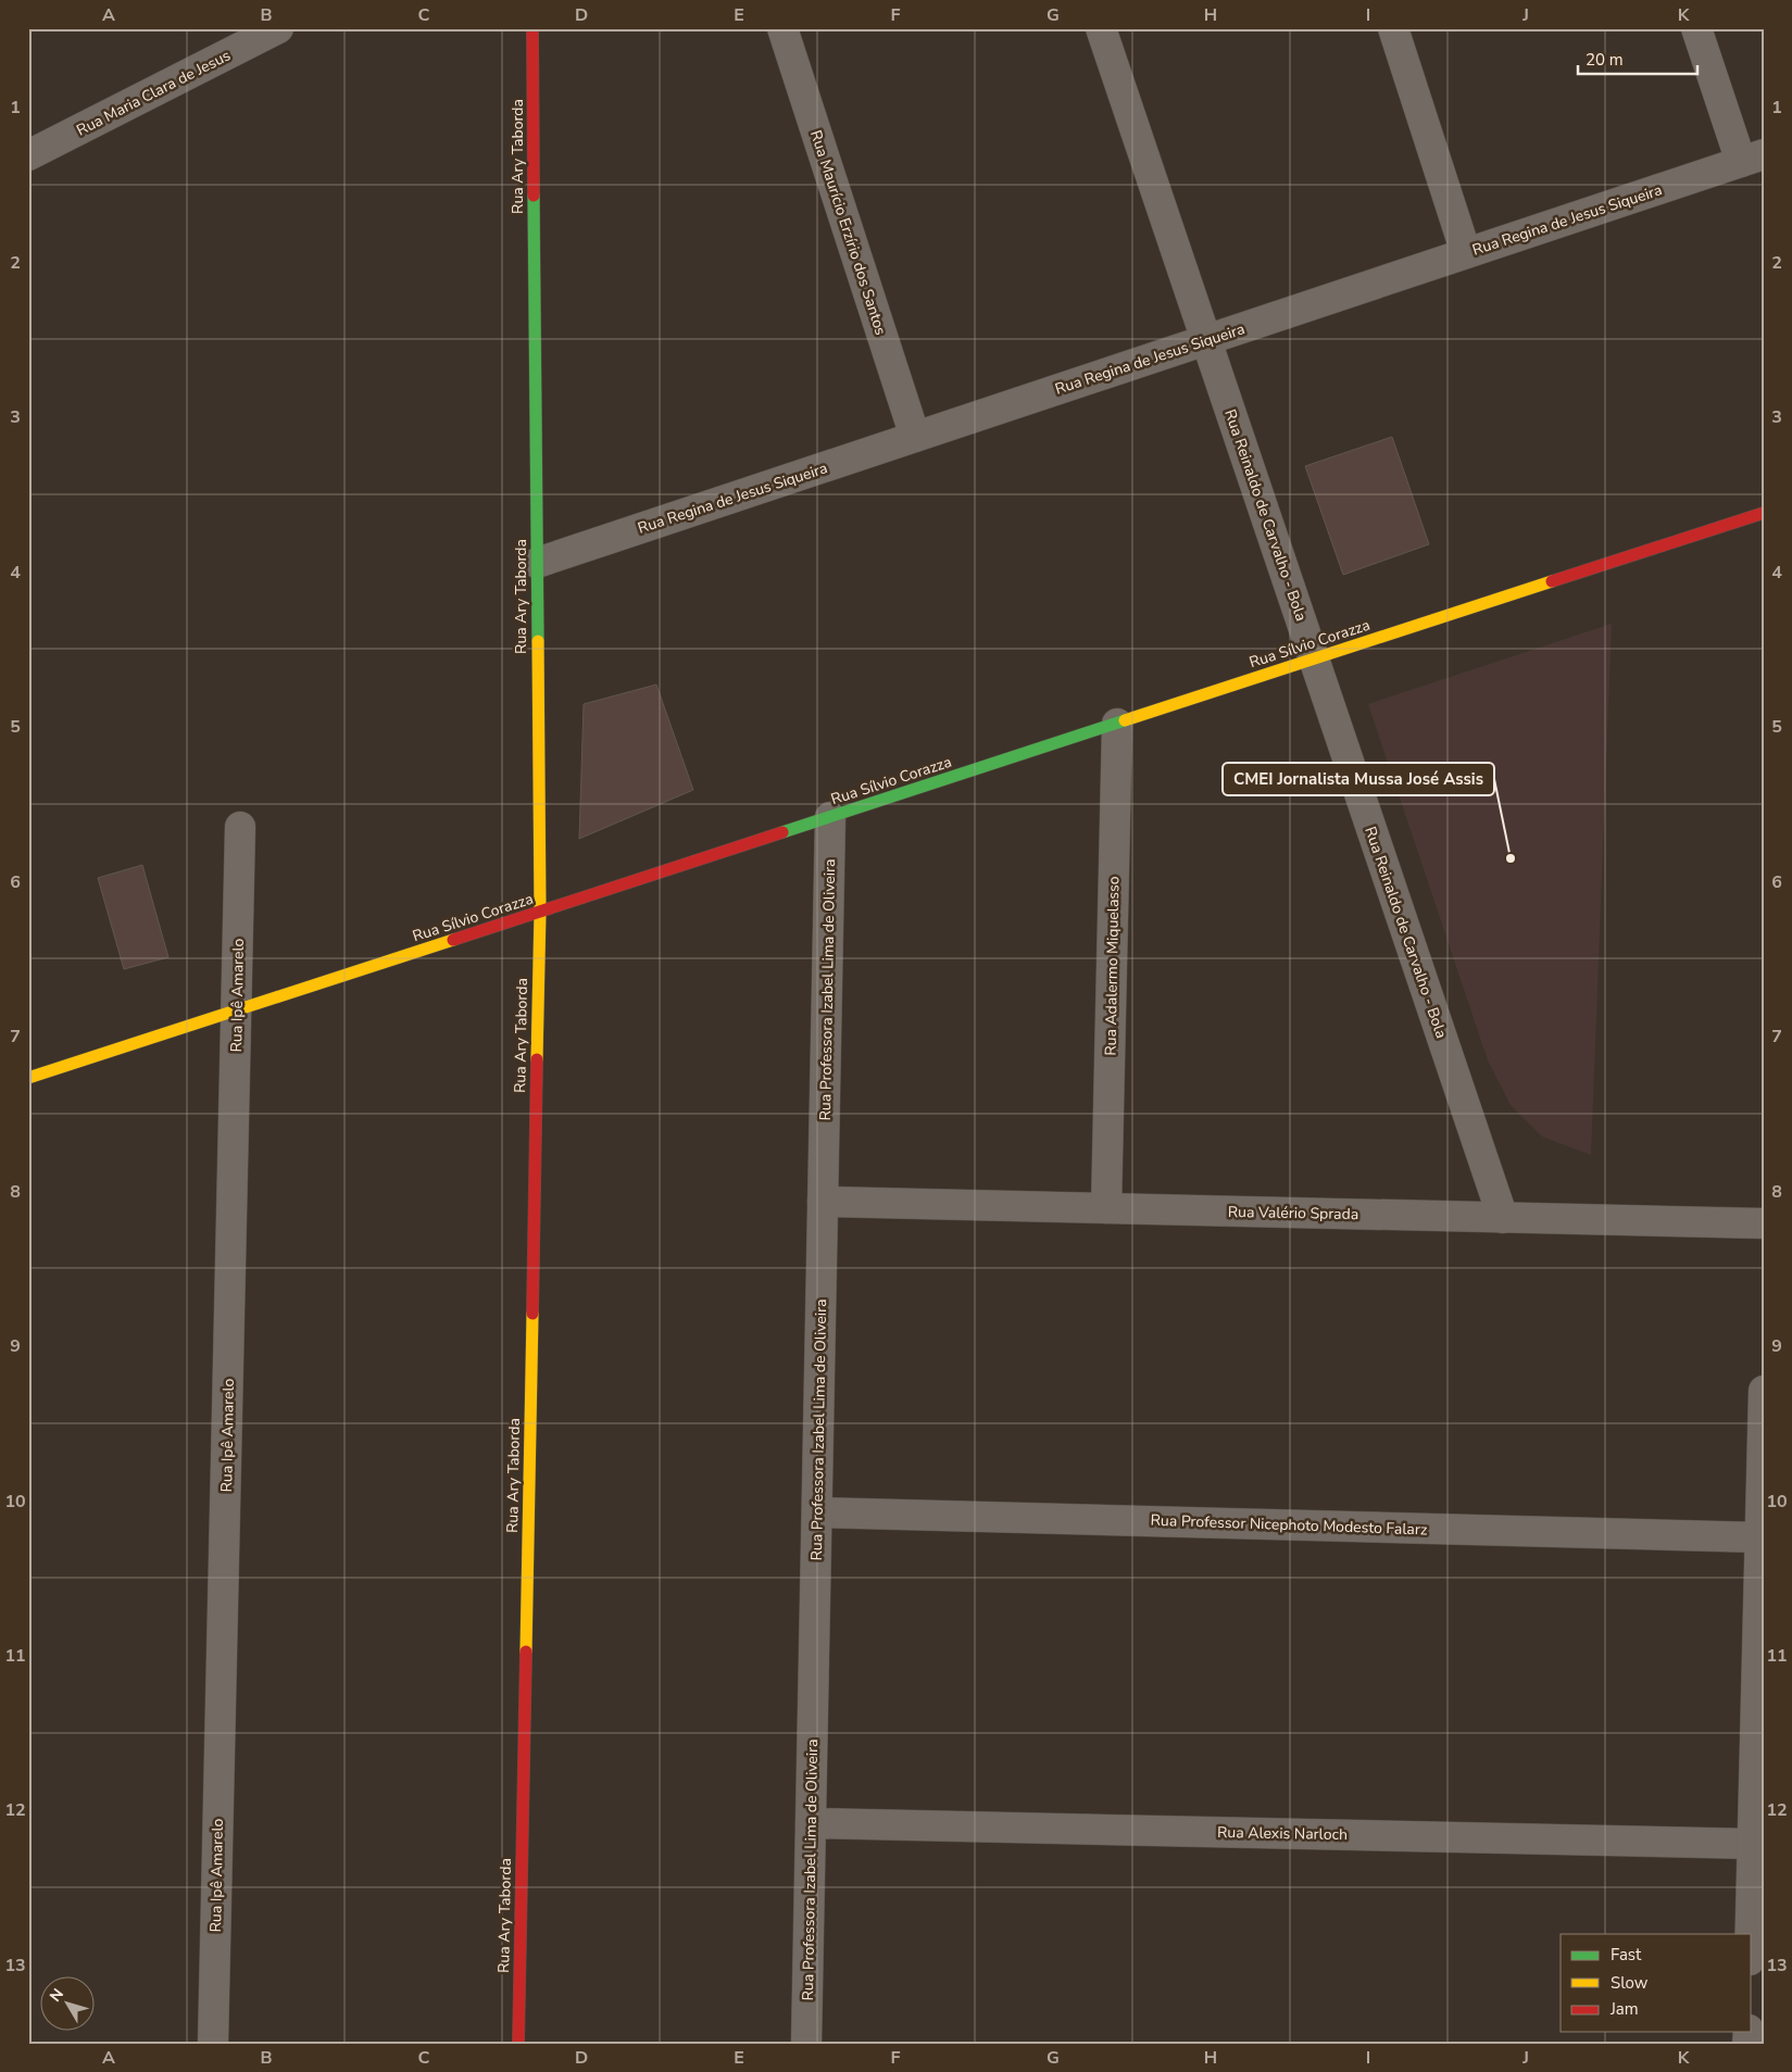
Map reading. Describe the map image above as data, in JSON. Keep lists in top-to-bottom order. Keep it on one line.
{"streets":{"street":["Rua Maria Clara de Jesus","Rua Ary Taborda","Rua Regina de Jesus Siqueira","Rua Maurício Erzírio dos Santos","Rua Reinaldo de Carvalho - Bola","Rua Sílvio Corazza","Rua Adalermo Miquelasso","Rua Professora Izabel Lima de Oliveira","Rua Ipê Amarelo","Rua Valério Sprada","Rua Professor Nicephoto Modesto Falarz","Rua Alexis Narloch"]},"crossings":[["Rua Ary Taborda","Rua Regina de Jesus Siqueira"],["Rua Ary Taborda","Rua Sílvio Corazza"],["Rua Regina de Jesus Siqueira","Rua Maurício Erzírio dos Santos"],["Rua Regina de Jesus Siqueira","Rua Reinaldo de Carvalho - Bola"],["Rua Reinaldo de Carvalho - Bola","Rua Sílvio Corazza"],["Rua Reinaldo de Carvalho - Bola","Rua Valério Sprada"],["Rua Sílvio Corazza","Rua Adalermo Miquelasso"],["Rua Sílvio Corazza","Rua Professora Izabel Lima de Oliveira"],["Rua Sílvio Corazza","Rua Ipê Amarelo"],["Rua Adalermo Miquelasso","Rua Valério Sprada"],["Rua Professora Izabel Lima de Oliveira","Rua Valério Sprada"],["Rua Professora Izabel Lima de Oliveira","Rua Professor Nicephoto Modesto Falarz"],["Rua Professora Izabel Lima de Oliveira","Rua Alexis Narloch"]],"places":["CMEI Jornalista Mussa José Assis"],"legend":["Fast","Slow","Jam"],"scale_bar":"20 m","north":"top left","grid":{"columns":["A","B","C","D","E","F","G","H","I","J","K"],"rows":["1","2","3","4","5","6","7","8","9","10","11","12","13"]}}
